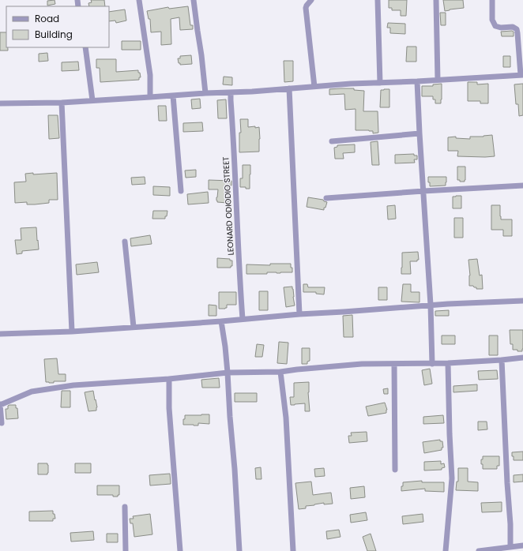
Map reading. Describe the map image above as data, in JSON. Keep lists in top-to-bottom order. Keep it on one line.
{"streets":{"street":["LEONARD ODIODIO STREET"]},"legend":["Road","Building"]}
